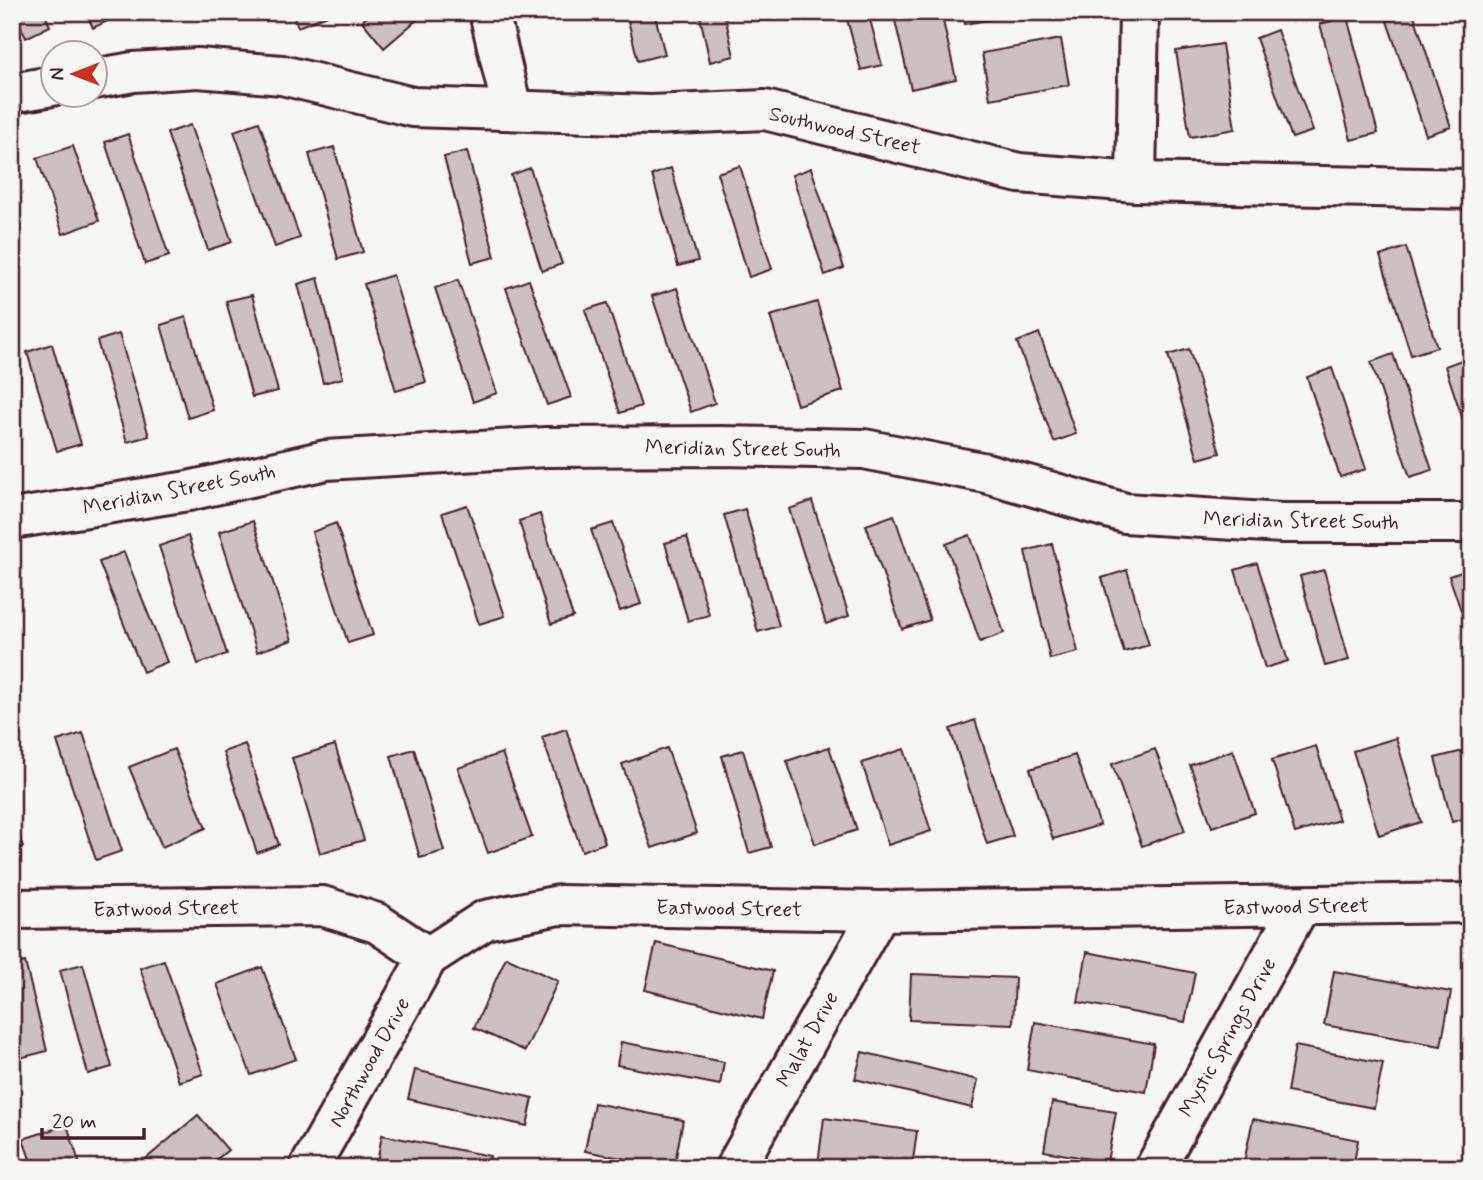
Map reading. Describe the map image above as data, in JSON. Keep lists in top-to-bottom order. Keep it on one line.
{"streets":{"street":["Southwood Street","Meridian Street South","Eastwood Street","Mystic Springs Drive","Malat Drive","Northwood Drive"]},"crossings":[["Eastwood Street","Mystic Springs Drive"],["Eastwood Street","Malat Drive"],["Eastwood Street","Northwood Drive"]],"scale_bar":"20 m","north":"left"}
